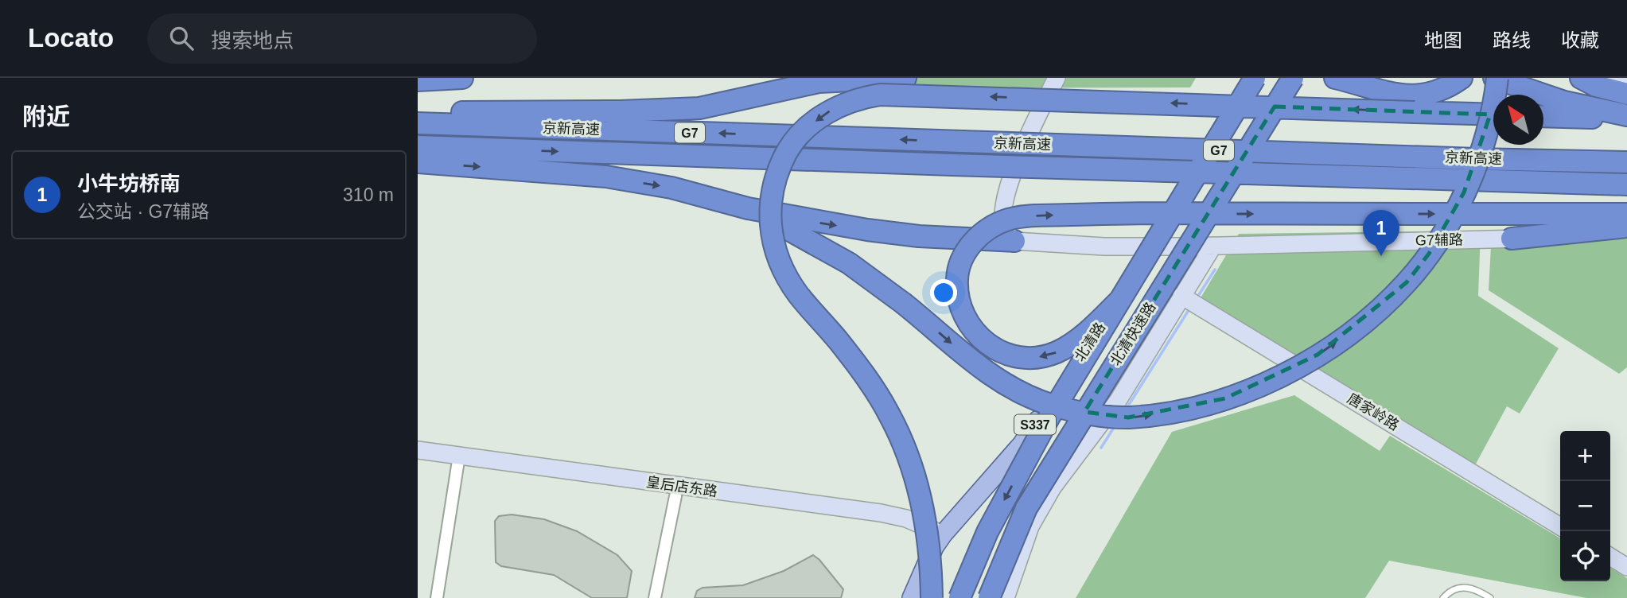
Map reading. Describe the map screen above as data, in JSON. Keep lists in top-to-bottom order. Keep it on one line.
{"streets":{"highway":["京新高速","G7","北清快速路"],"main road":["北清路","S337"],"street":["G7辅路","唐家岭路","皇后店东路"]},"crossings":[["G7辅路","北清路"],["北清快速路","北清路"],["北清路","皇后店东路"]],"north":"top left","page":{"header":"Locato","search":"搜索地点","nav":["地图","路线","收藏"],"heading":"附近","list":[{"mark":"1","name":"小牛坊桥南","note":"公交站 · G7辅路","value":"310 m"}],"pins":"1","map_buttons":["+","−"]}}
